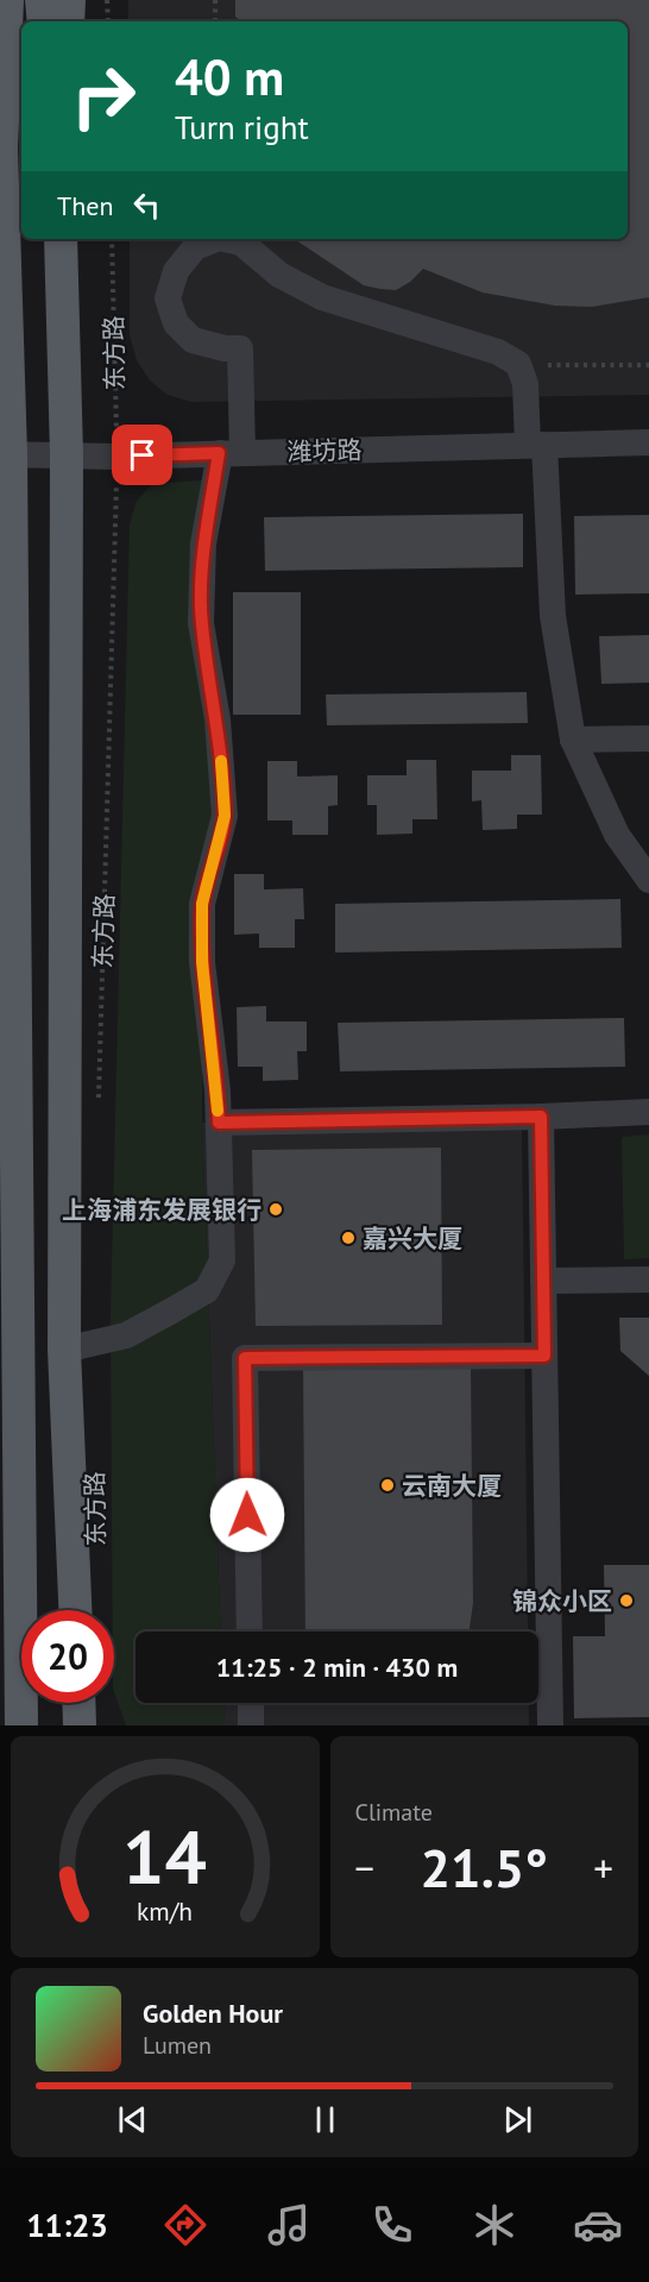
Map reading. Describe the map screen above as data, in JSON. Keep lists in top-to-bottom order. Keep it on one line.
{"streets":{"main road":["东方路"],"street":["潍坊路"]},"crossings":[["东方路","潍坊路"]],"places":["上海浦东发展银行","嘉兴大厦","云南大厦","锦众小区"],"page":{"turn":["40 m","Turn right"],"then":"Then","limit":"20","trip":"11:25 · 2 min · 430 m","tile":"Climate","heat":["−","21.5°","+"],"song":["Golden Hour","Lumen"],"tabs":"11:23","gauge":["14","km/h"]}}
